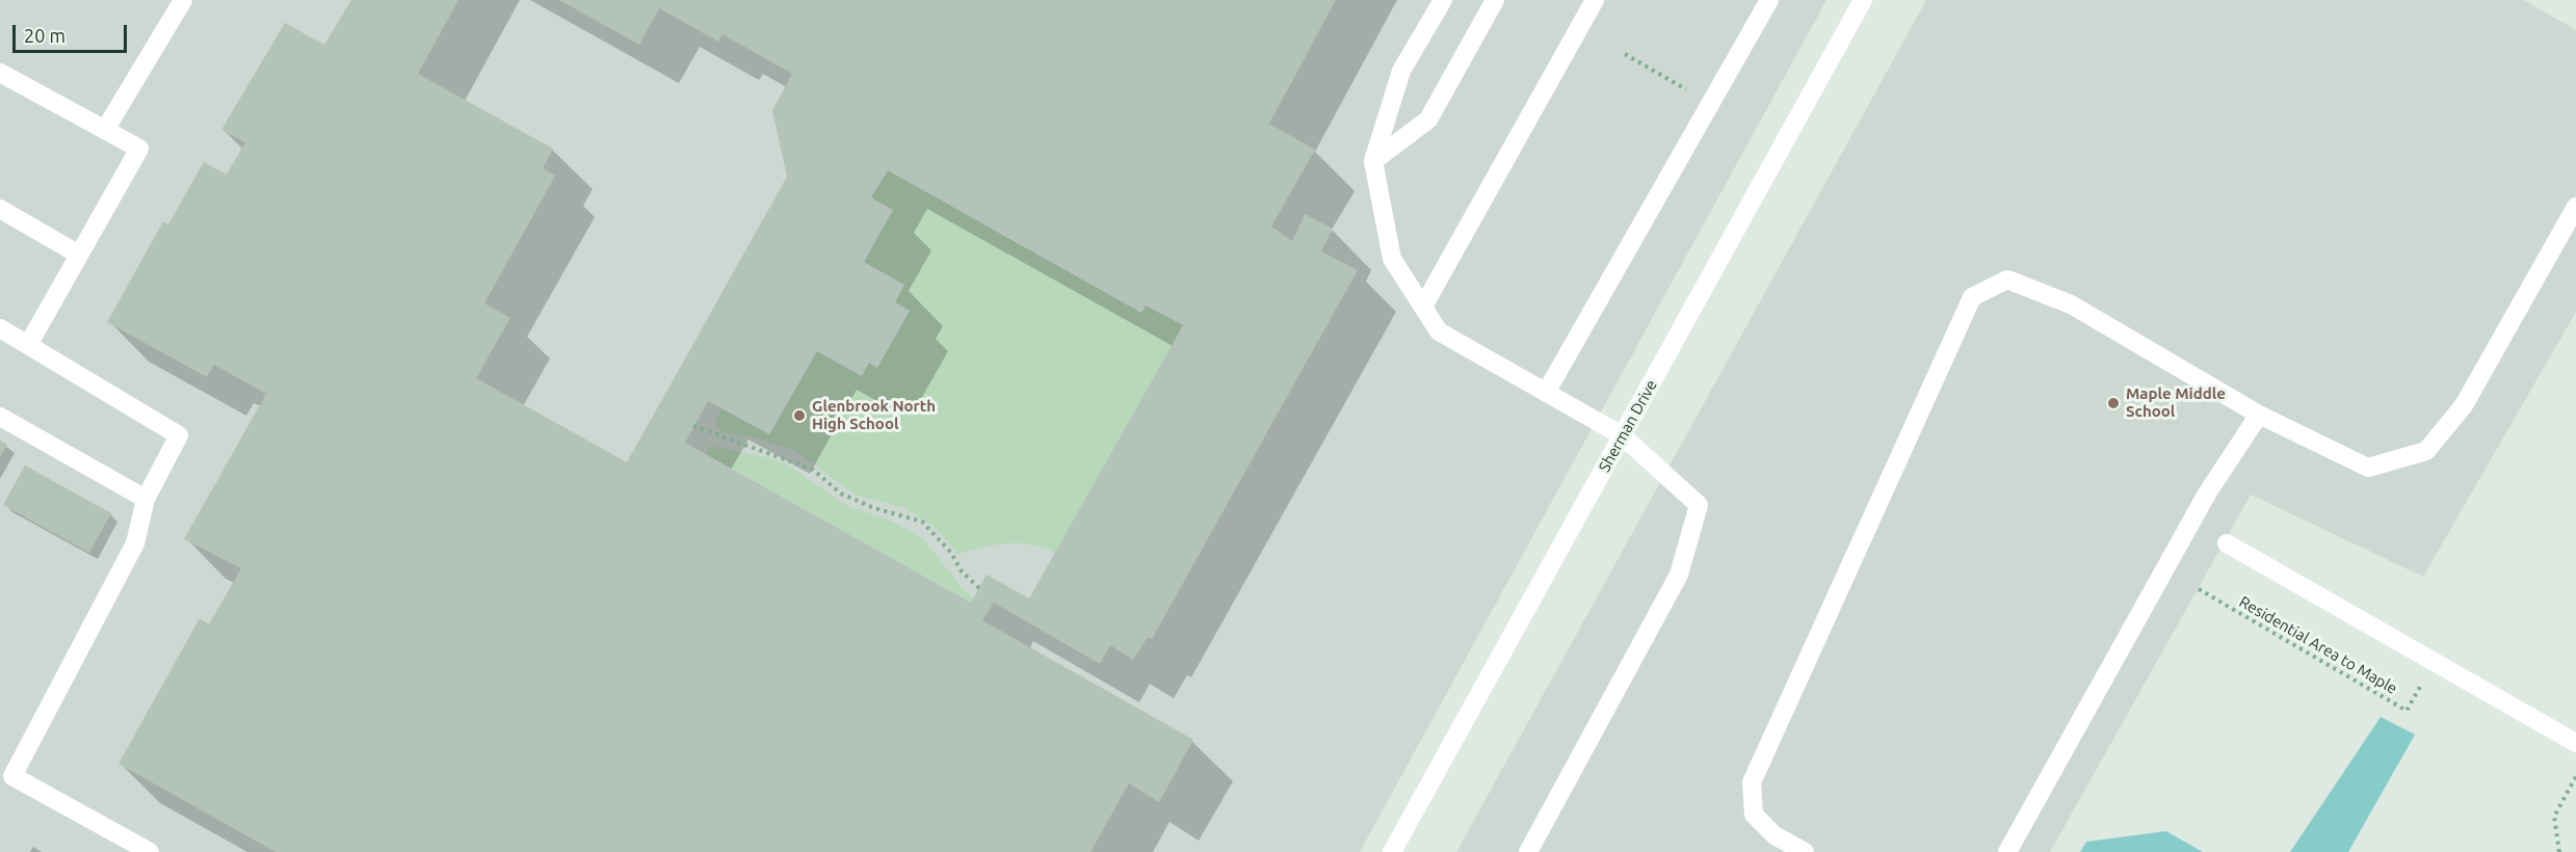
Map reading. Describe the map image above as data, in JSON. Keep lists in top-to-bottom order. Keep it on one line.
{"streets":{"street":["Sherman Drive"],"path":["Residential Area to Maple"]},"places":["Maple Middle School","Glenbrook North High School"],"scale_bar":"20 m"}
